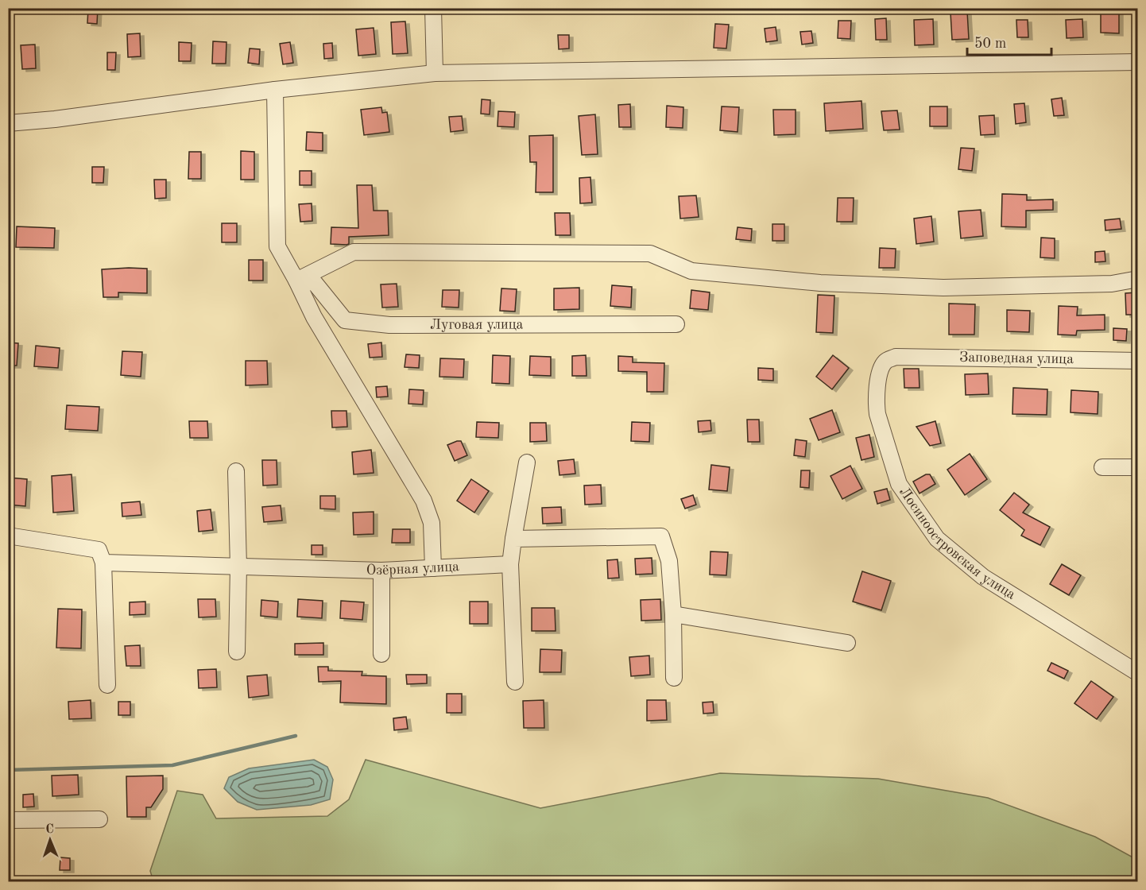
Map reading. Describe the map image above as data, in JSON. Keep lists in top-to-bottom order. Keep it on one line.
{"streets":{"street":["Луговая улица","Заповедная улица","Лосиноостровская улица","Озёрная улица"]},"crossings":[["Заповедная улица","Лосиноостровская улица"]],"scale_bar":"50 m","north":"top"}
